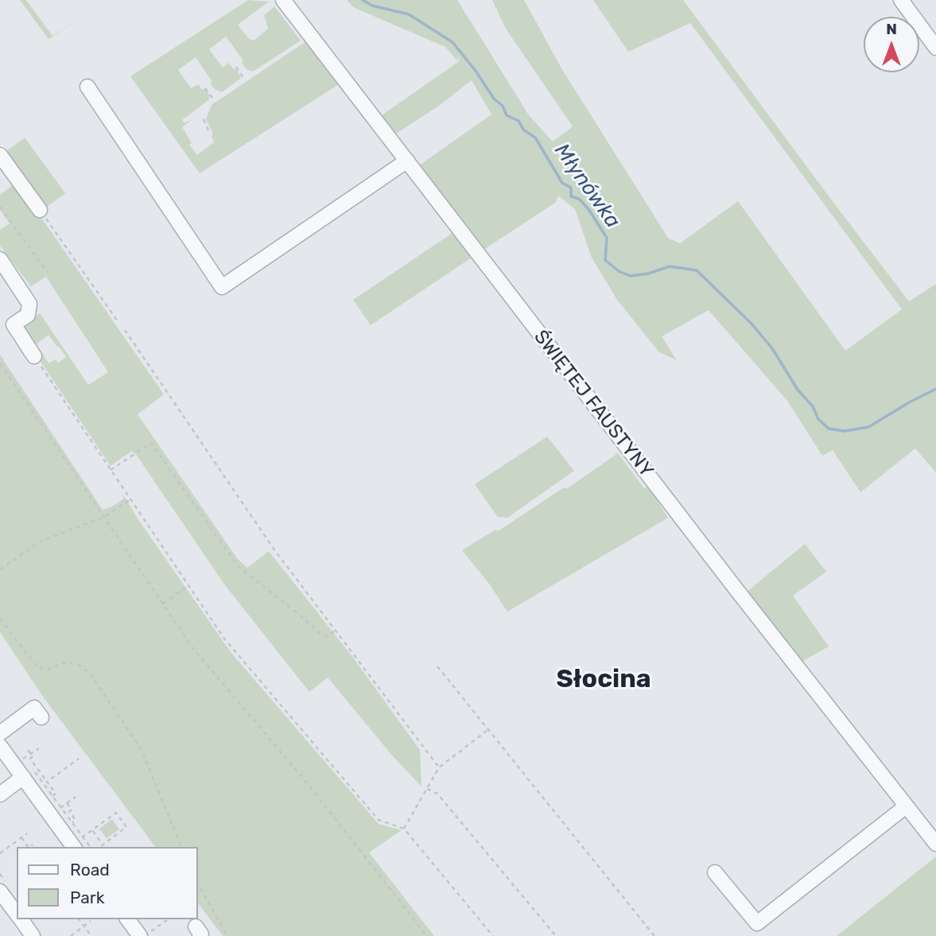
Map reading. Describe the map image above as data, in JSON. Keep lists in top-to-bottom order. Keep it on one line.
{"streets":{"street":["ŚWIĘTEJ FAUSTYNY"]},"districts":["Słocina"],"water":["Młynówka"],"legend":["Road","Park"],"north":"top"}
